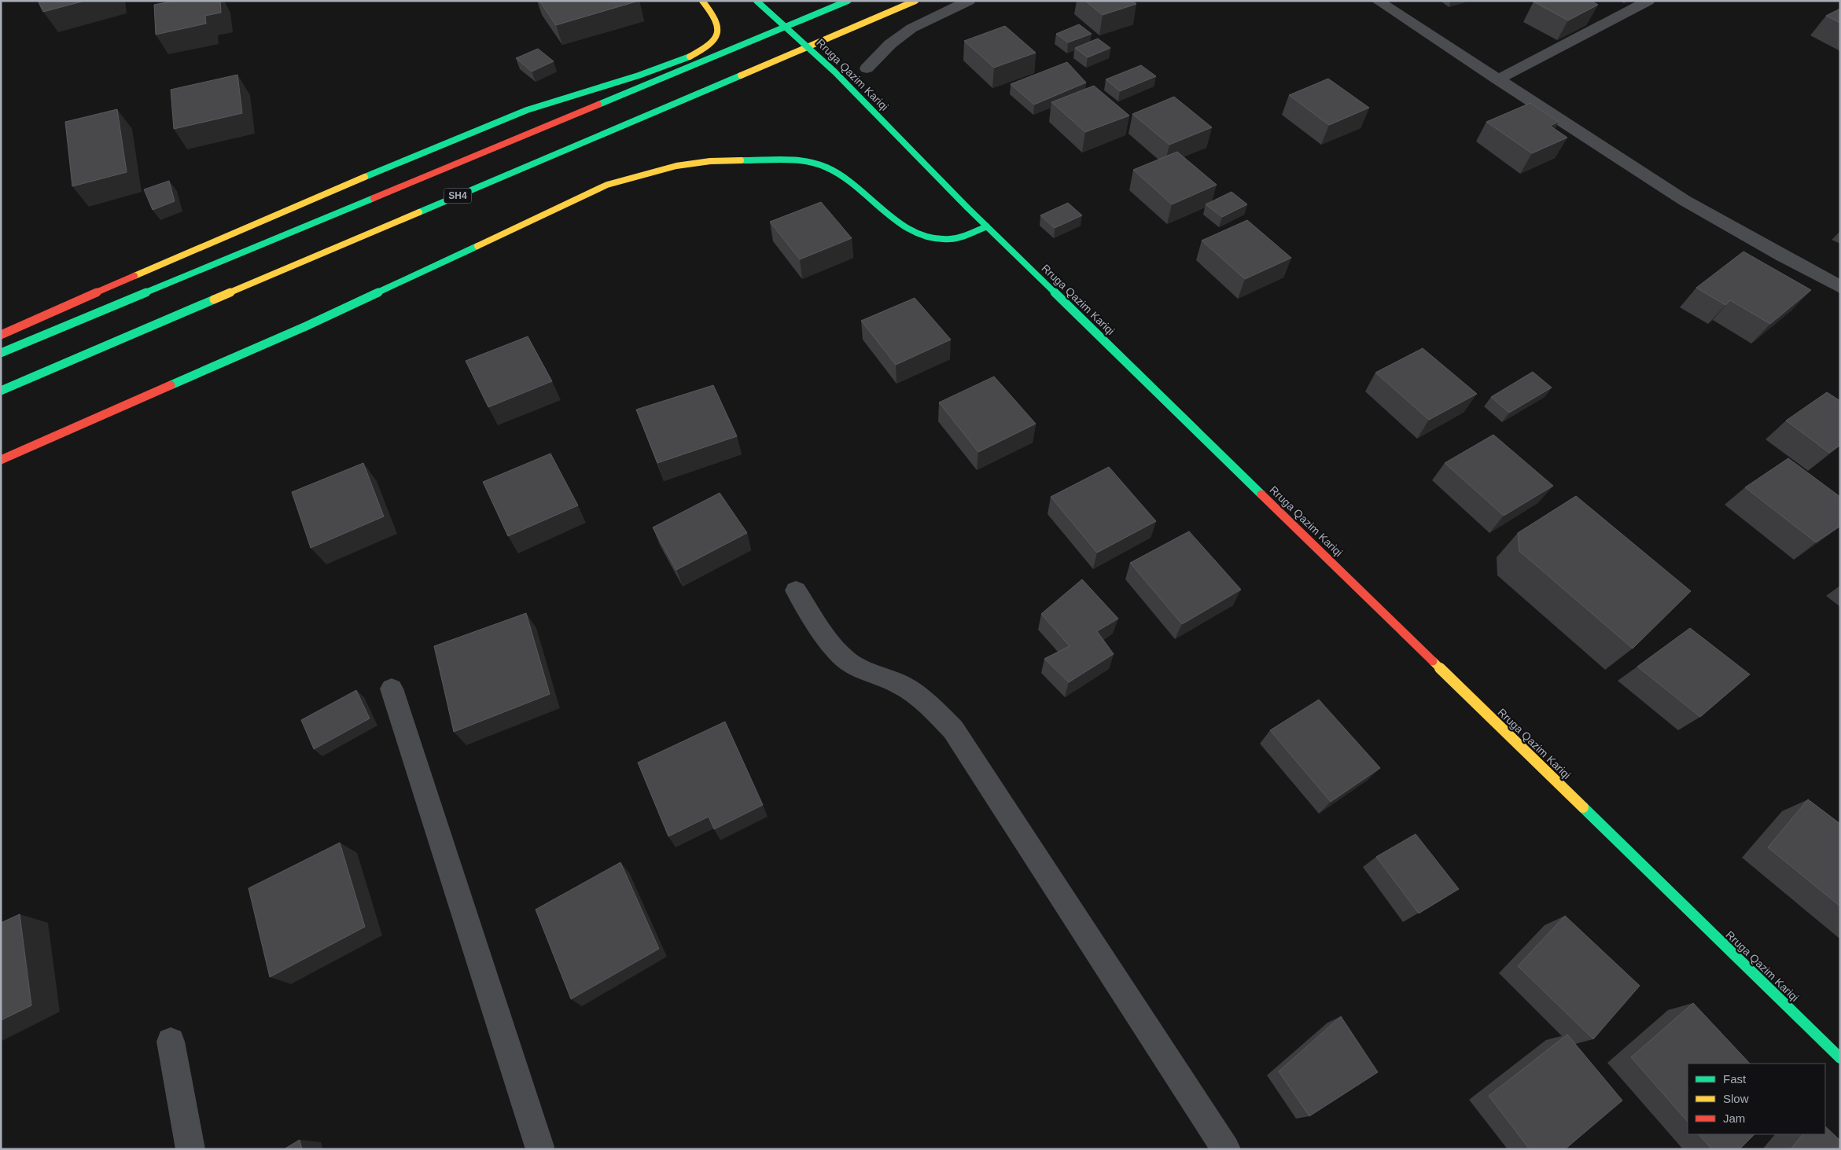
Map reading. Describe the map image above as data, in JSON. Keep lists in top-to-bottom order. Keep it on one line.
{"streets":{"main road":["Rruga Qazim Kariqi","SH4"]},"legend":["Fast","Slow","Jam"]}
